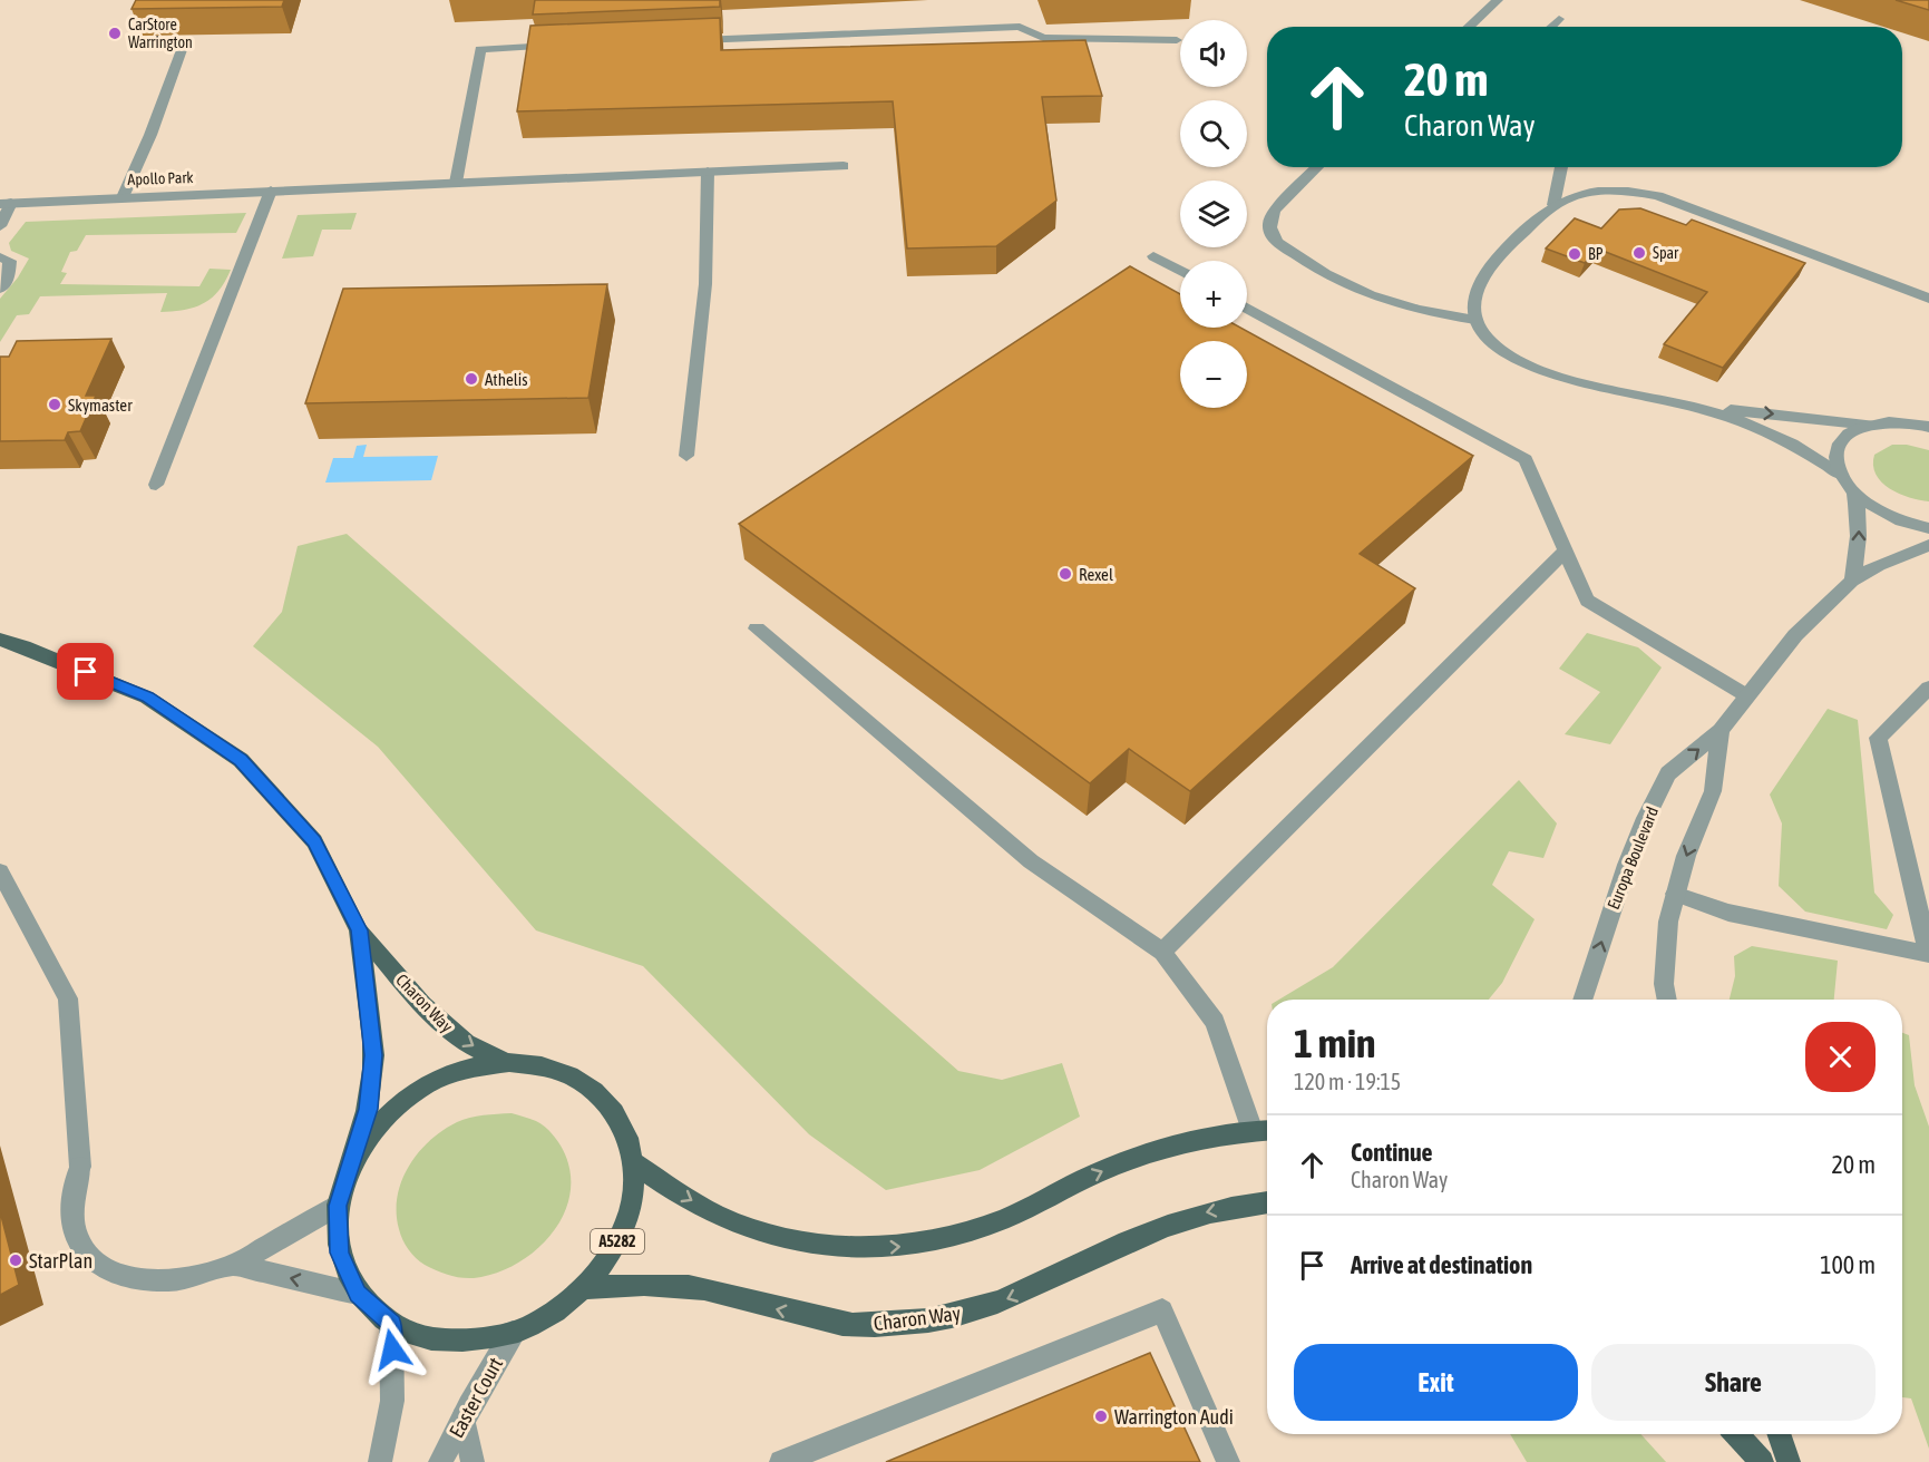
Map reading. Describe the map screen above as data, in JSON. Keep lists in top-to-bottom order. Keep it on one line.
{"streets":{"main road":["Charon Way","A5282"],"street":["Apollo Park","Europa Boulevard","Easter Court"]},"crossings":[["Charon Way","A5282"],["A5282","Easter Court"]],"places":["CarStore Warrington","Spar","BP","Athelis","Skymaster","Rexel","StarPlan","Warrington Audi"],"page":{"map_buttons":["+","−"],"turn":["20 m","Charon Way"],"heading":["1 min","120 m · 19:15"],"list":[{"name":"Continue","note":"Charon Way","value":"20 m"},{"name":"Arrive at destination","value":"100 m"}],"buttons":["Exit","Share"]}}
